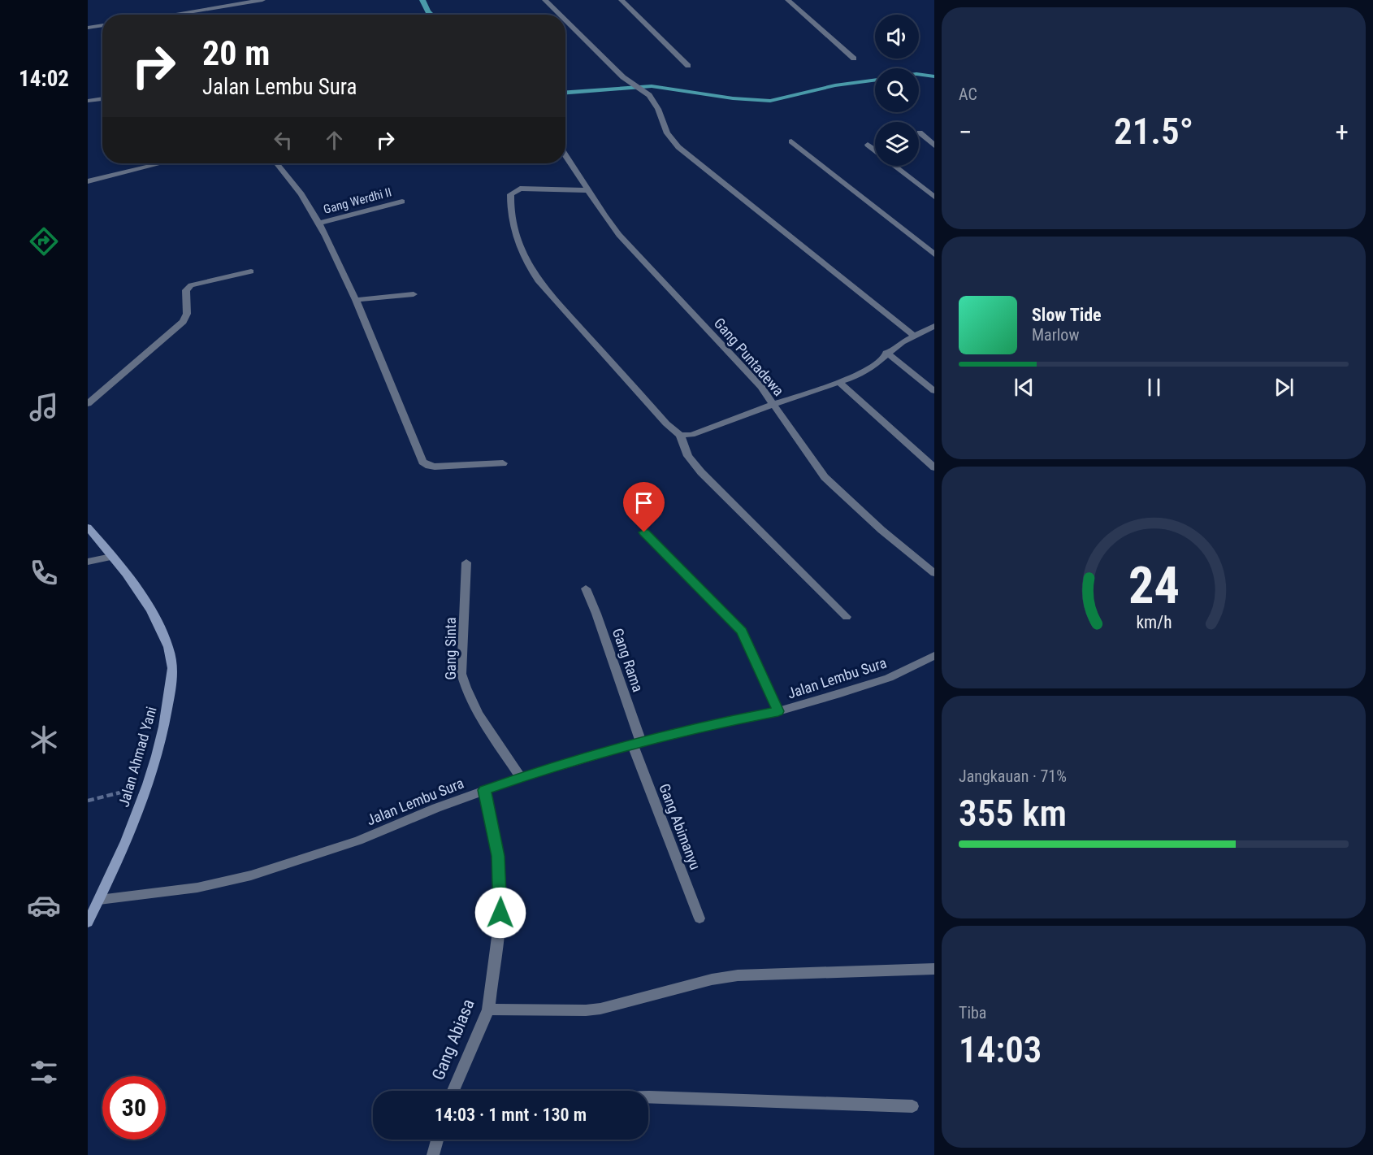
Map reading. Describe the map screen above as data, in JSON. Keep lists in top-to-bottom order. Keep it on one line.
{"streets":{"main road":["Jalan Ahmad Yani"],"street":["Gang Werdhi II","Gang Puntadewa","Gang Sinta","Gang Rama","Jalan Lembu Sura","Gang Abimanyu","Gang Abiasa"]},"crossings":[["Gang Sinta","Jalan Lembu Sura"],["Gang Rama","Jalan Lembu Sura"],["Gang Rama","Gang Abimanyu"],["Jalan Lembu Sura","Jalan Ahmad Yani"],["Jalan Lembu Sura","Gang Abimanyu"],["Jalan Lembu Sura","Gang Abiasa"]],"page":{"tabs":"14:02","tile":["AC",["Jangkauan · 71%","355 km"],["Tiba","14:03"]],"turn":["20 m","Jalan Lembu Sura"],"heat":["−","21.5°","+"],"song":["Slow Tide","Marlow"],"limit":"30","trip":"14:03 · 1 mnt · 130 m","gauge":["24","km/h"]}}
